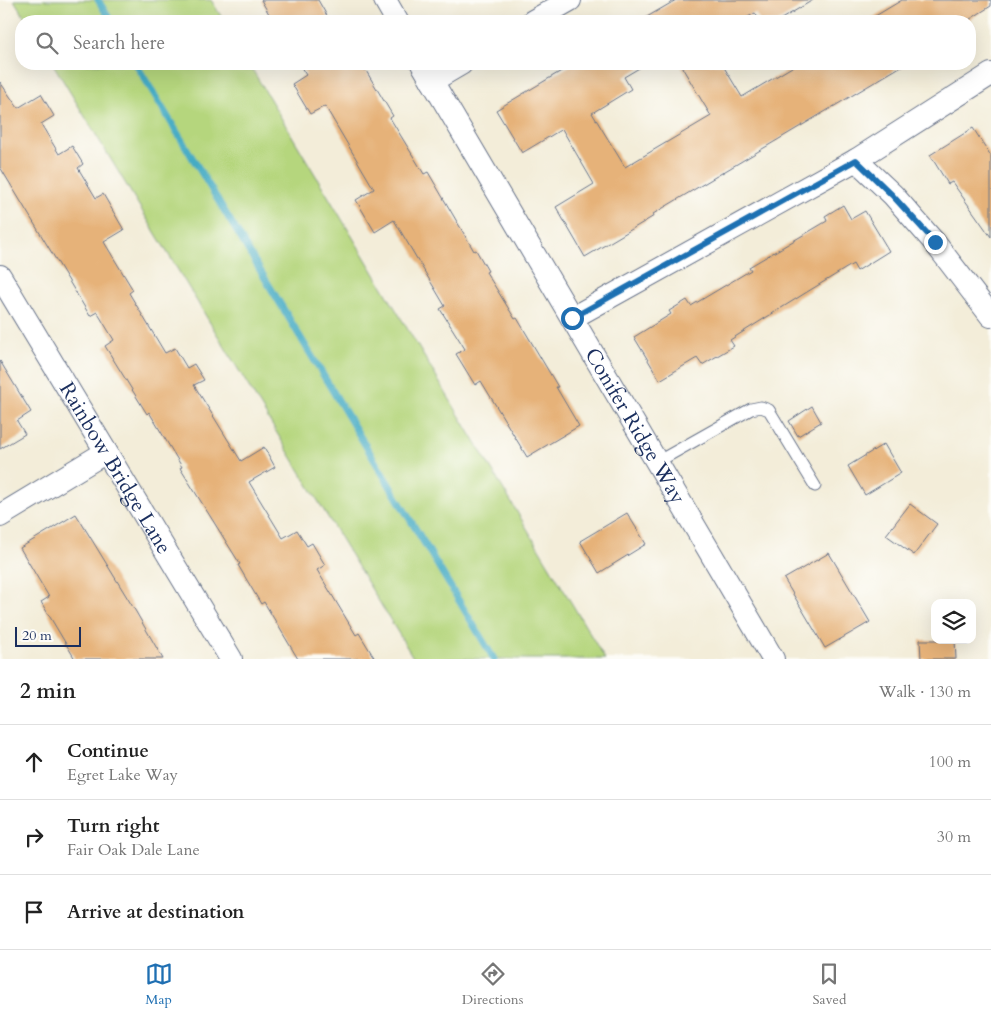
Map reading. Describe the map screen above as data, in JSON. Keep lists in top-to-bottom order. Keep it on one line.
{"streets":{"street":["Conifer Ridge Way","Rainbow Bridge Lane"]},"scale_bar":"20 m","page":{"search":"Search here","scale":"20 m","heading":["2 min","Walk · 130 m"],"list":[["Continue","Egret Lake Way","100 m"],["Turn right","Fair Oak Dale Lane","30 m"],"Arrive at destination"],"nav":["Map","Directions","Saved"]}}
